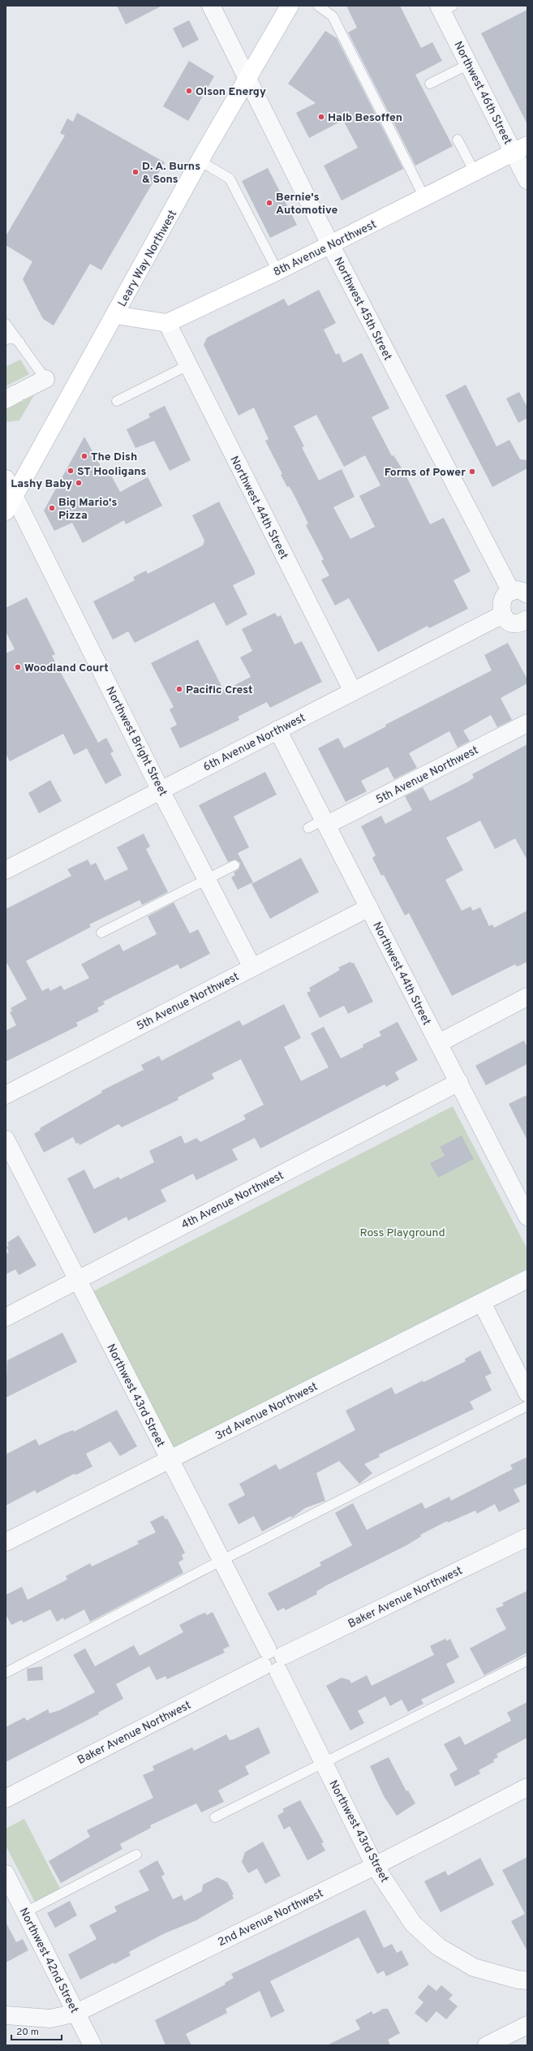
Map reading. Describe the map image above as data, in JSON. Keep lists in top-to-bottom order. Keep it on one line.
{"streets":{"main road":["8th Avenue Northwest","Leary Way Northwest"],"street":["Northwest 46th Street","Northwest 45th Street","Northwest 44th Street","Northwest Bright Street","6th Avenue Northwest","5th Avenue Northwest","4th Avenue Northwest","Northwest 43rd Street","3rd Avenue Northwest","Baker Avenue Northwest","2nd Avenue Northwest","Northwest 42nd Street"]},"crossings":[["Northwest 46th Street","8th Avenue Northwest"],["8th Avenue Northwest","Northwest 45th Street"],["8th Avenue Northwest","Northwest 44th Street"],["Leary Way Northwest","Northwest 45th Street"],["Leary Way Northwest","Northwest Bright Street"],["Northwest 44th Street","6th Avenue Northwest"],["Northwest 44th Street","5th Avenue Northwest"],["Northwest 44th Street","4th Avenue Northwest"],["Northwest Bright Street","6th Avenue Northwest"],["Northwest Bright Street","5th Avenue Northwest"],["4th Avenue Northwest","Northwest 43rd Street"],["Northwest 43rd Street","3rd Avenue Northwest"],["Northwest 43rd Street","Baker Avenue Northwest"],["Northwest 43rd Street","2nd Avenue Northwest"],["2nd Avenue Northwest","Northwest 42nd Street"]],"parks":["Ross Playground"],"places":["Olson Energy","Halb Besoffen","D. A. Burns & Sons","Bernie's Automotive","The Dish","ST Hooligans","Forms of Power","Lashy Baby","Big Mario's Pizza","Woodland Court","Pacific Crest"],"scale_bar":"20 m"}
